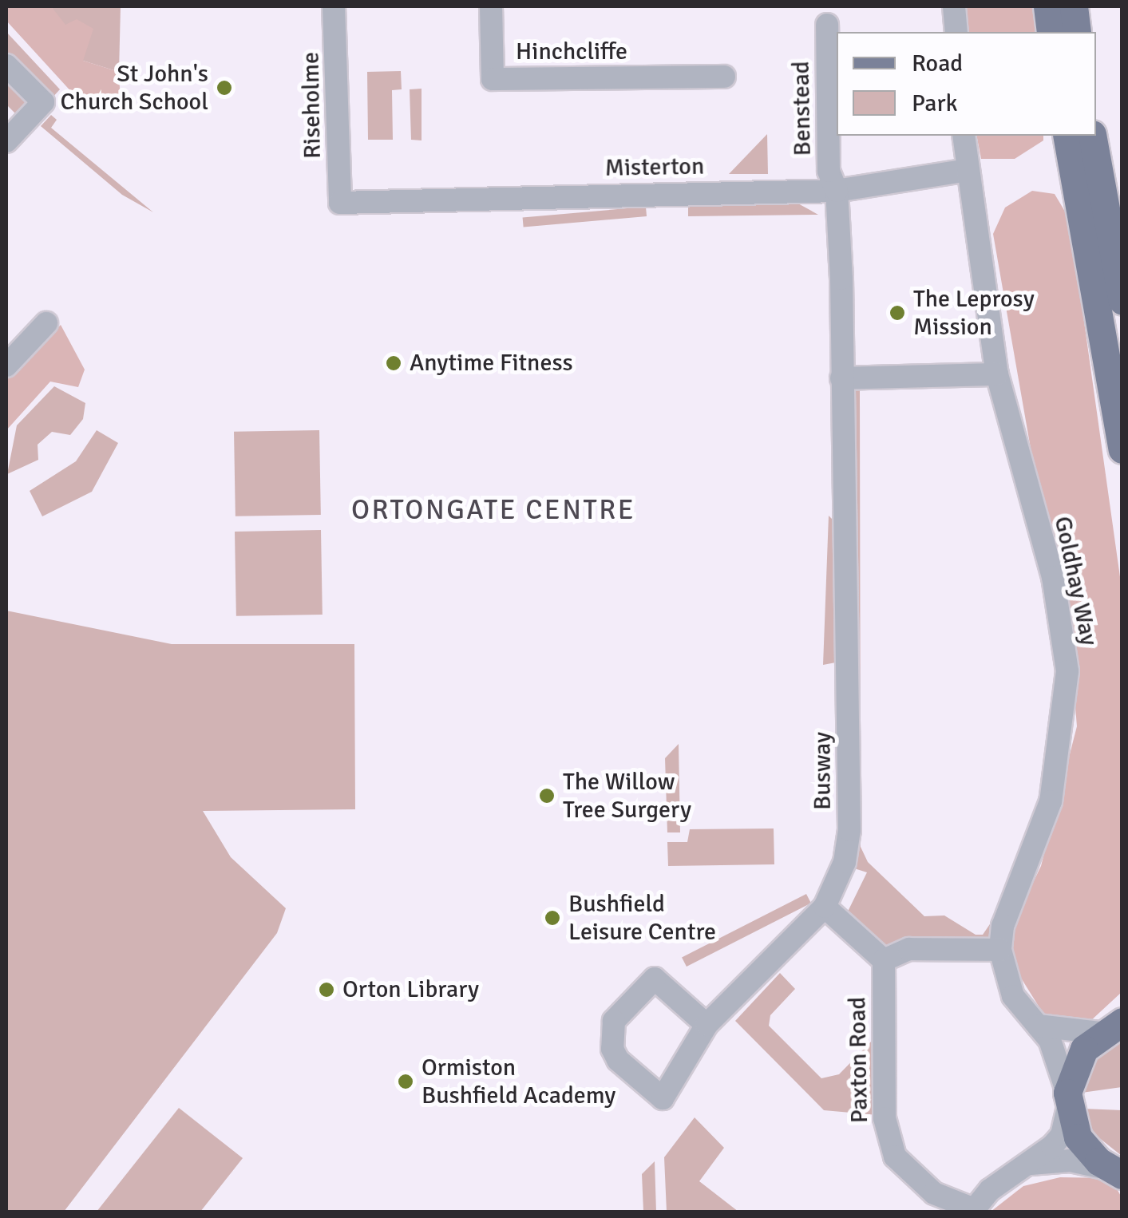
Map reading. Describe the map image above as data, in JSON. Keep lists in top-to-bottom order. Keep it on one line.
{"streets":{"street":["Hinchcliffe","Riseholme","Benstead","Misterton","Goldhay Way","Busway","Paxton Road"]},"crossings":[["Riseholme","Misterton"],["Benstead","Misterton"],["Benstead","Busway"],["Misterton","Goldhay Way"]],"districts":["ORTONGATE CENTRE"],"places":["St John's Church School","The Leprosy Mission","Anytime Fitness","The Willow Tree Surgery","Bushfield Leisure Centre","Orton Library","Ormiston Bushfield Academy"],"legend":["Road","Park"]}
